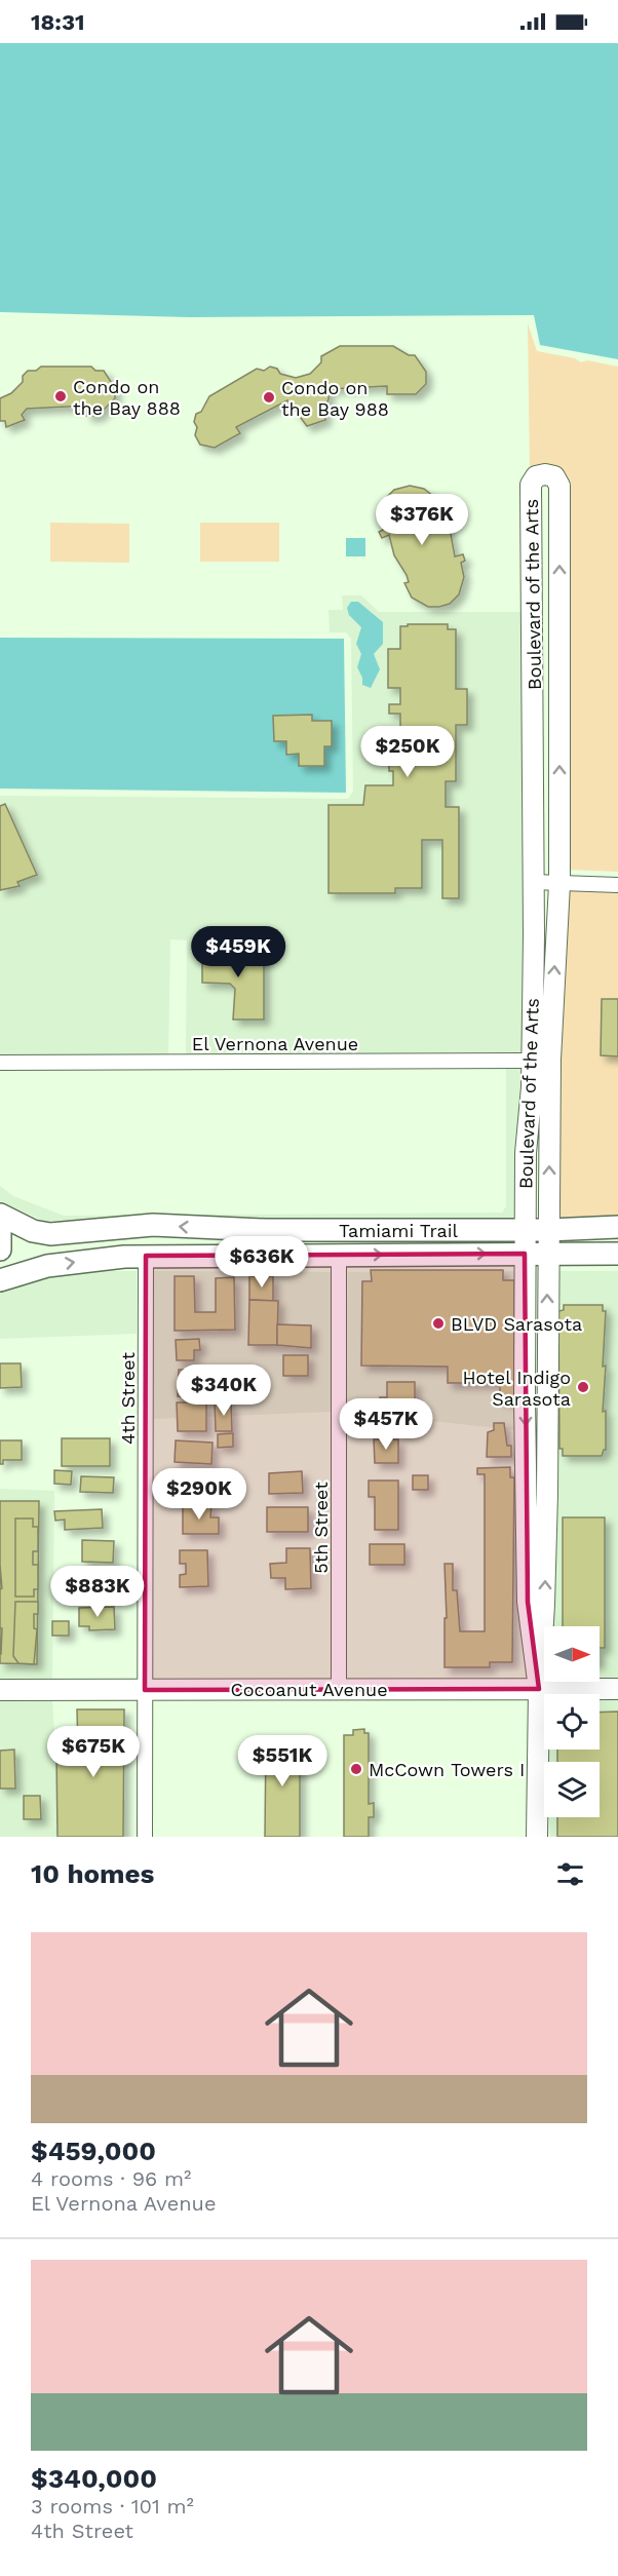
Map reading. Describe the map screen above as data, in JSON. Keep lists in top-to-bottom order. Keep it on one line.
{"streets":{"main road":["Tamiami Trail"],"street":["Boulevard of the Arts","El Vernona Avenue","4th Street","5th Street","Cocoanut Avenue"]},"crossings":[["Boulevard of the Arts","El Vernona Avenue"],["Boulevard of the Arts","Tamiami Trail"],["Boulevard of the Arts","Cocoanut Avenue"],["Tamiami Trail","4th Street"],["Tamiami Trail","5th Street"],["4th Street","Cocoanut Avenue"],["5th Street","Cocoanut Avenue"]],"places":["Condo on the Bay 888","Condo on the Bay 988","BLVD Sarasota","Hotel Indigo Sarasota","McCown Towers I"],"north":"right","page":{"status":"18:31","price":["$376K","$250K","$459K","$636K","$340K","$457K","$290K","$883K","$675K","$551K"],"heading":"10 homes","list":[{"name":"$459,000","note":"4 rooms · 96 m² · El Vernona Avenue"},{"name":"$340,000","note":"3 rooms · 101 m² · 4th Street"}]}}
